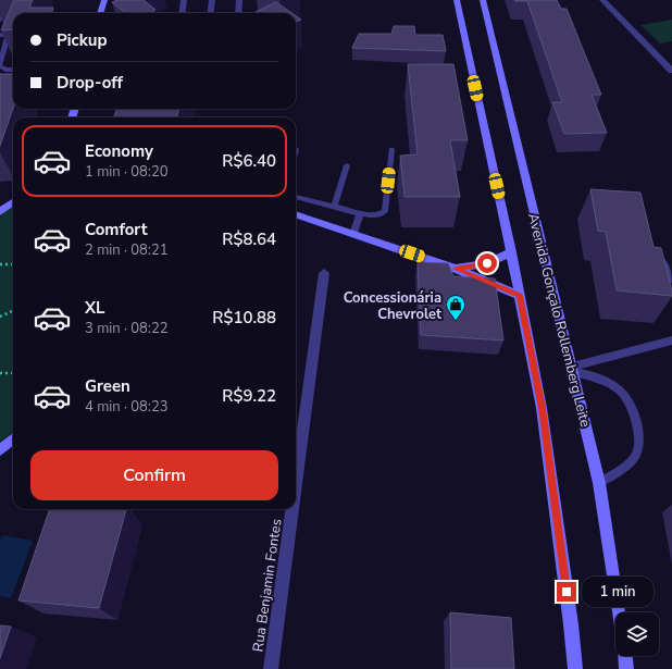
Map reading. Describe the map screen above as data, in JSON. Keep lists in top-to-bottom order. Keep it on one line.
{"streets":{"main road":["Avenida Gonçalo Rollemberg Leite"],"street":["Rua Benjamin Fontes"]},"places":{"shop":["Concessionária Chevrolet"]},"page":{"banner":["Pickup","Drop-off"],"list":[{"name":"Economy","note":"1 min · 08:20","value":"R$6.40"},{"name":"Comfort","note":"2 min · 08:21","value":"R$8.64"},{"name":"XL","note":"3 min · 08:22","value":"R$10.88"},{"name":"Green","note":"4 min · 08:23","value":"R$9.22"}],"buttons":"Confirm","bubble":"1 min"}}
